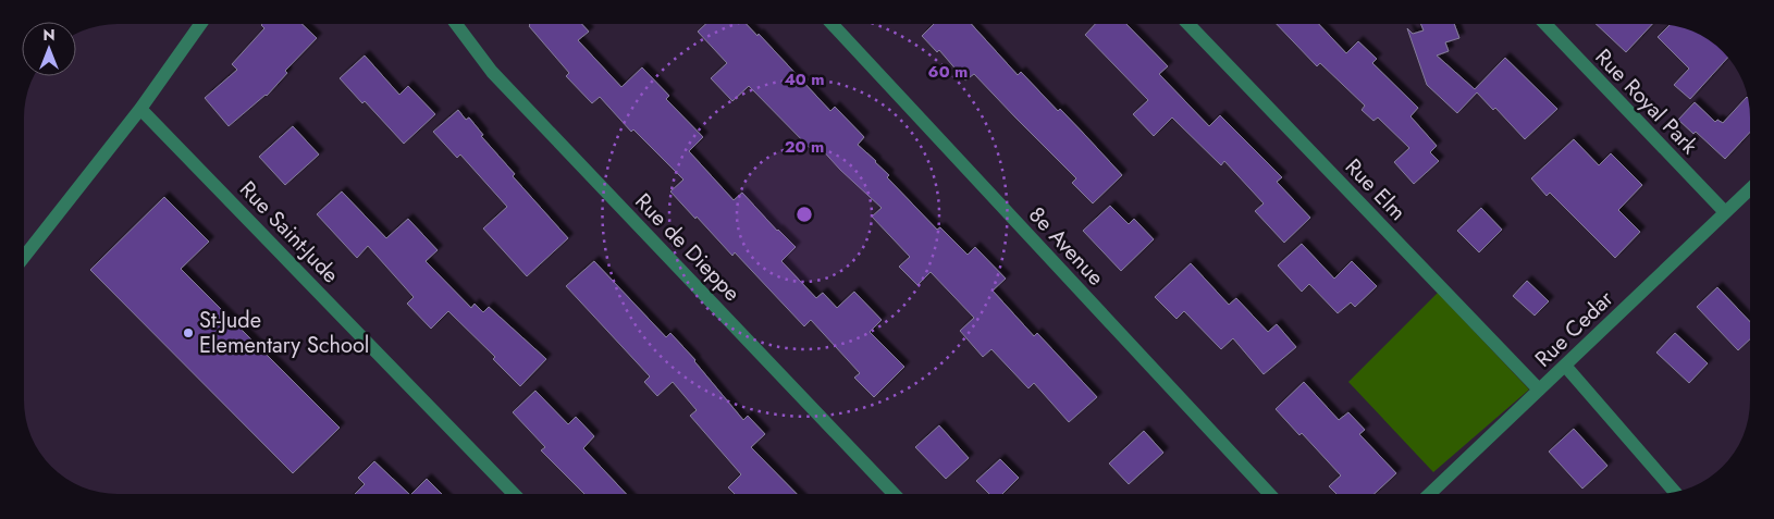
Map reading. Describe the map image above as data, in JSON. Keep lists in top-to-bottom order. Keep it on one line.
{"streets":{"street":["Rue Royal Park","Rue Elm","Rue Saint-Jude","8e Avenue","Rue de Dieppe","Rue Cedar"]},"crossings":[["Rue Royal Park","Rue Cedar"],["Rue Elm","Rue Cedar"]],"places":["St-Jude Elementary School"],"north":"top","rings":["60 m","40 m","20 m"]}
